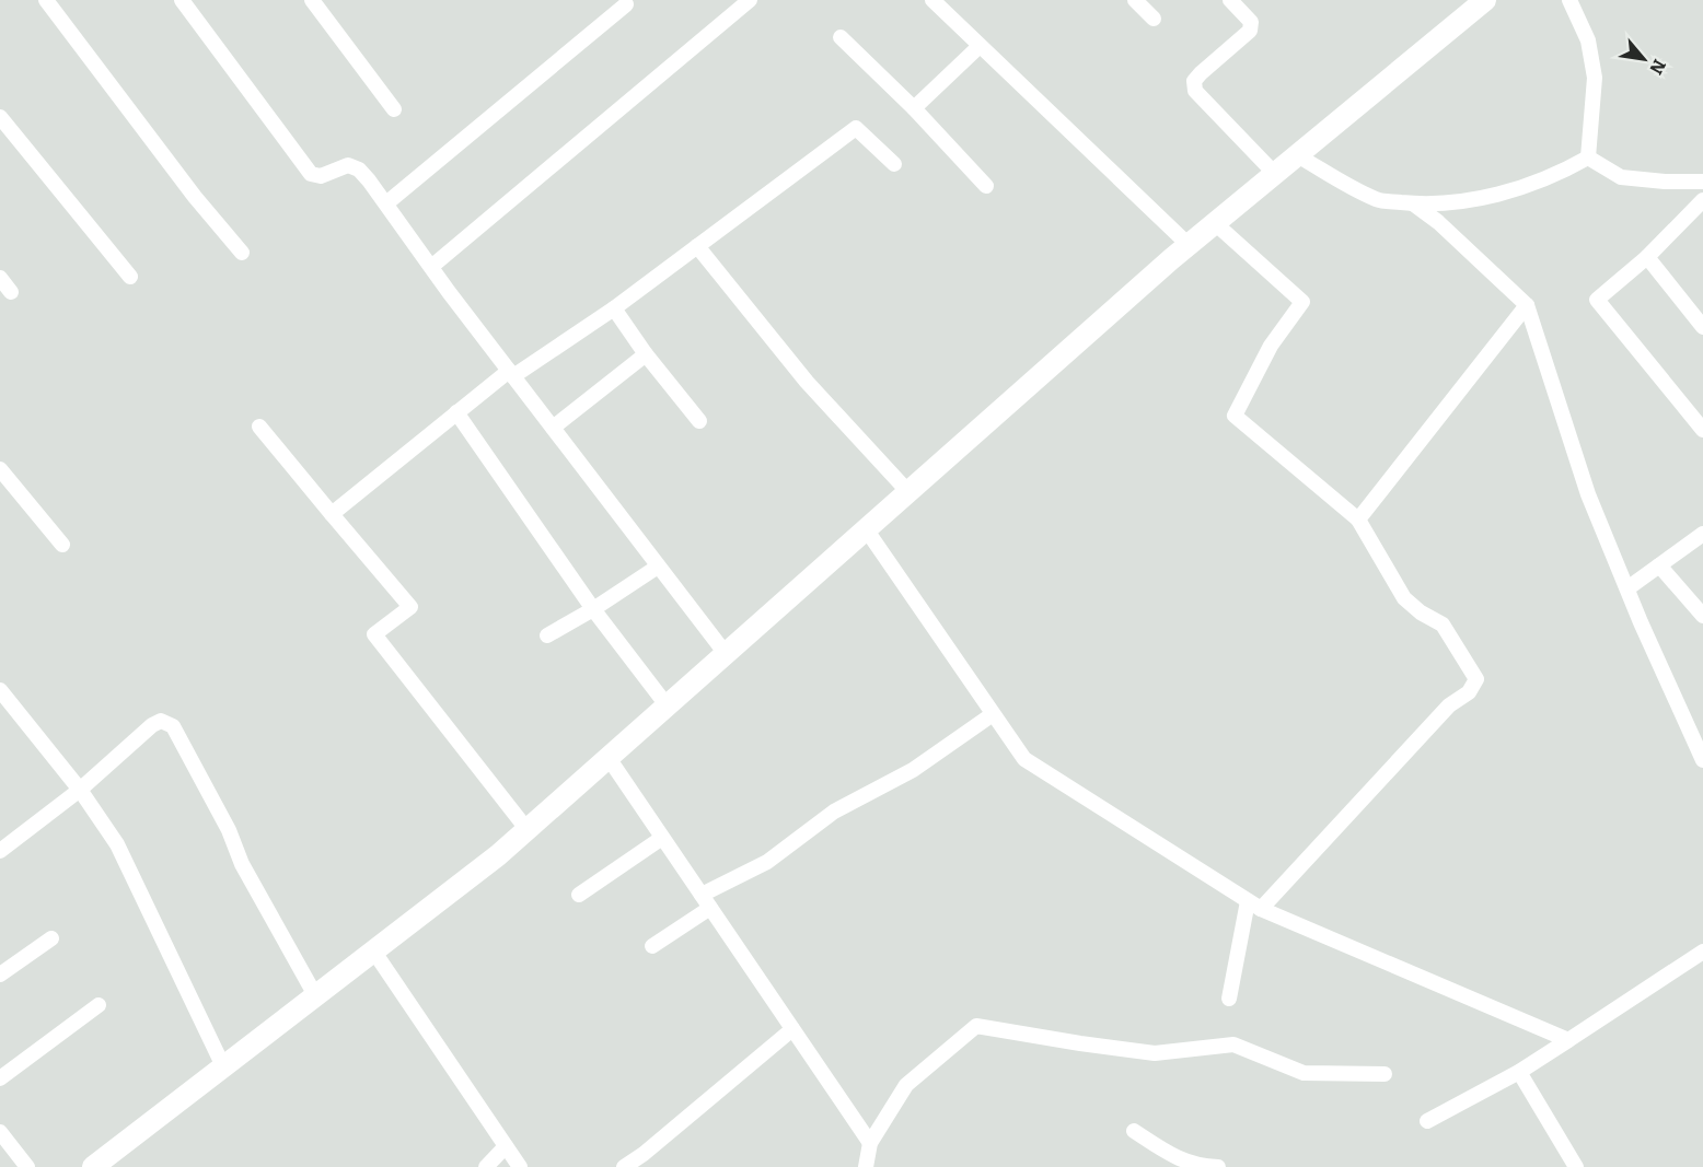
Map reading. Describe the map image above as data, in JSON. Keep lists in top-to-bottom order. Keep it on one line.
{"north":"bottom right"}
